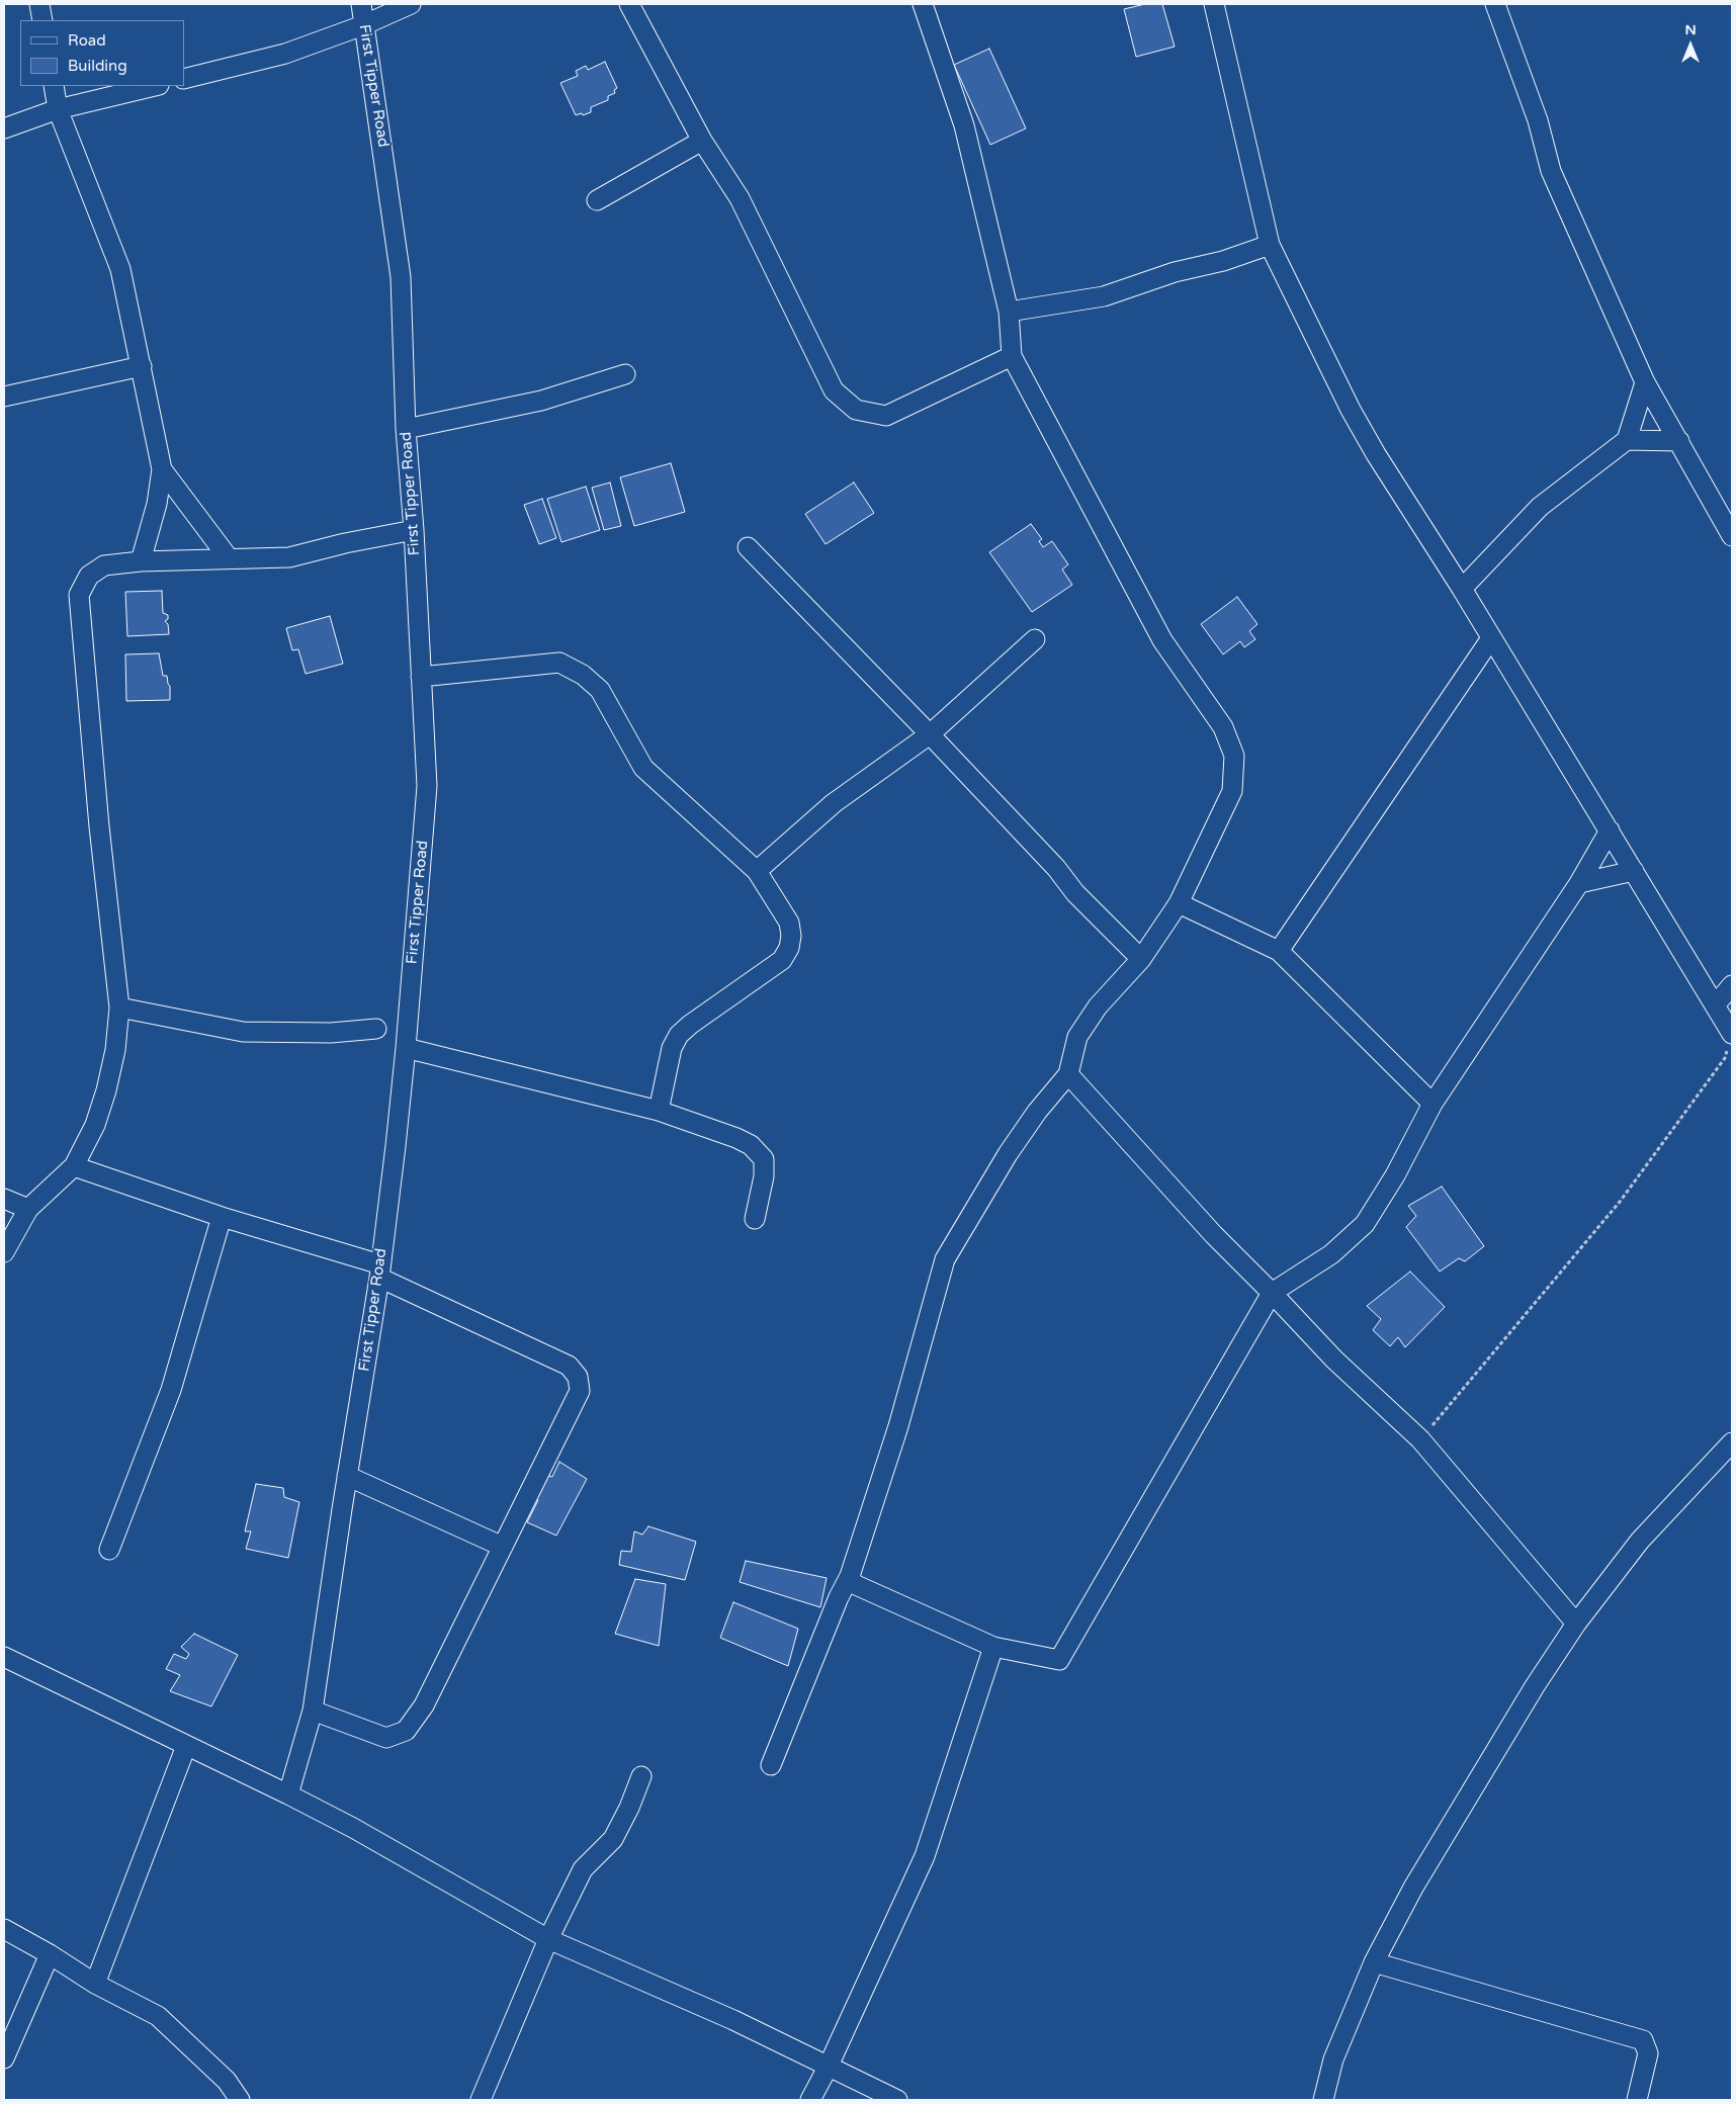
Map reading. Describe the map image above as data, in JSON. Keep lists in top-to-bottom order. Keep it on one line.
{"streets":{"street":["First Tipper Road"]},"legend":["Road","Building"],"north":"top"}
